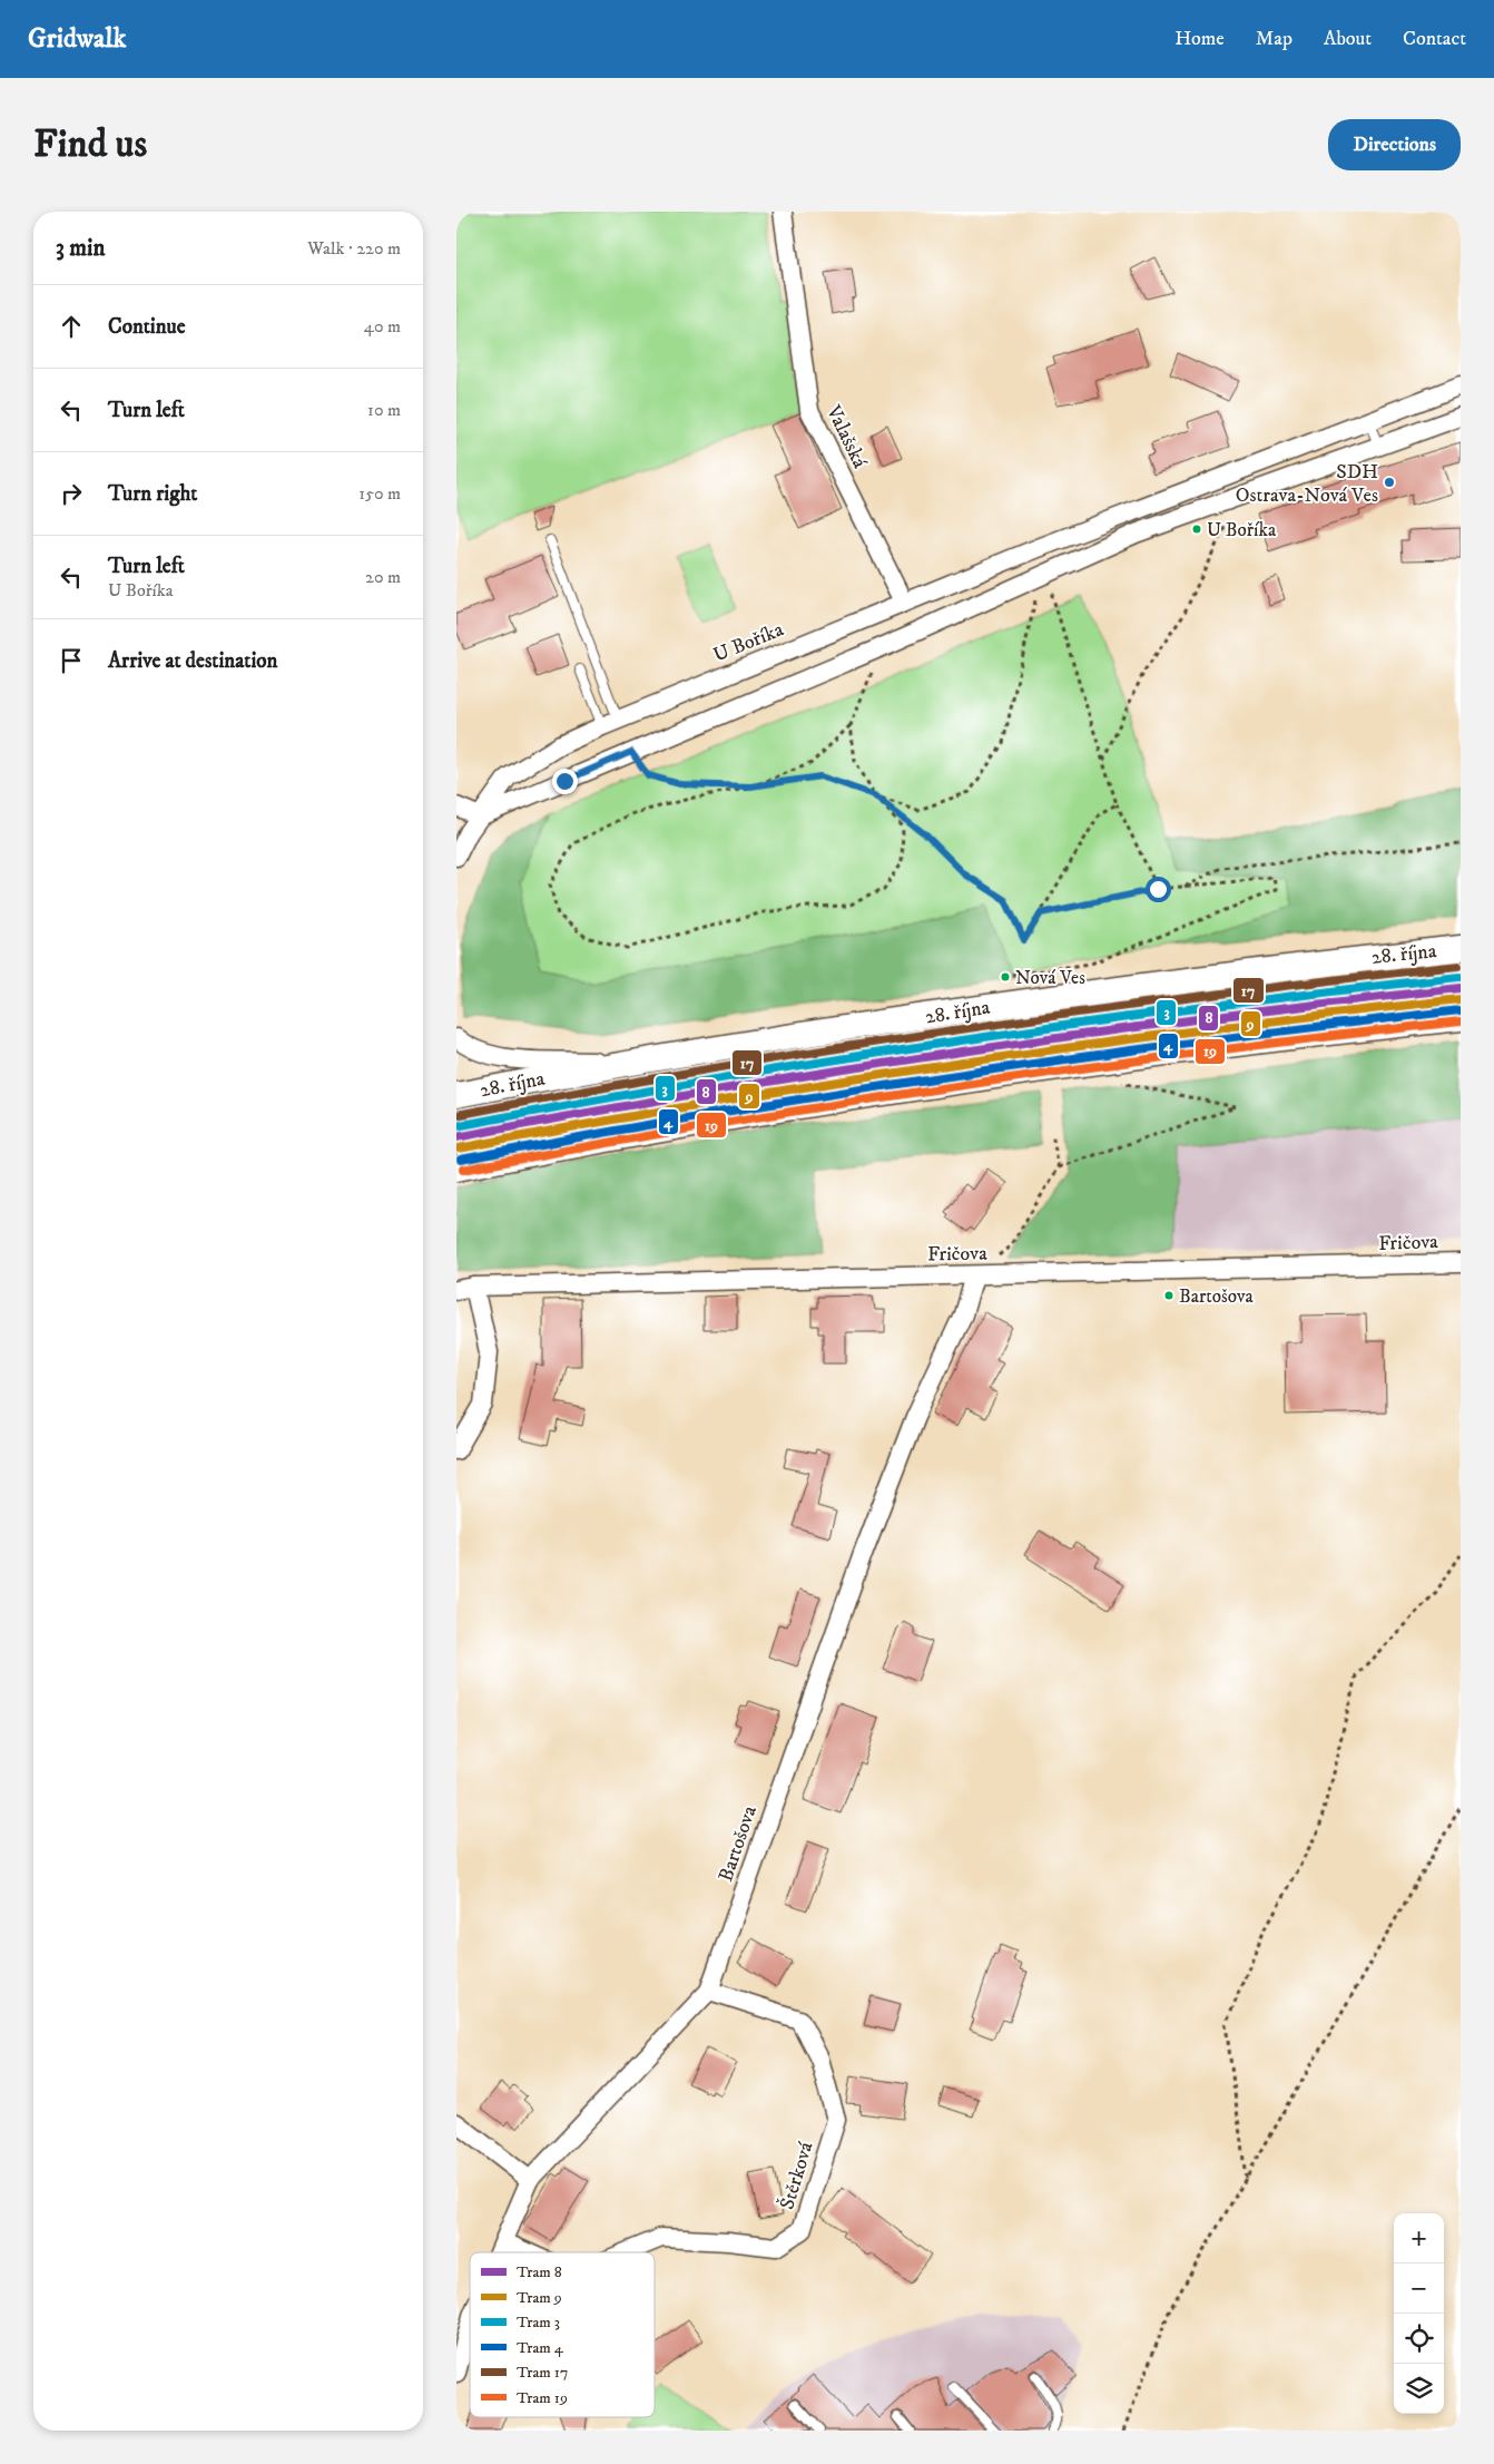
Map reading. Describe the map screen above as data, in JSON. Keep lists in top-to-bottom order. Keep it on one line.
{"streets":{"main road":["28. října"],"street":["Valašská","U Boříka","Fričova","Bartošova","Štěrková"]},"crossings":[["Valašská","U Boříka"],["Fričova","Bartošova"],["Bartošova","Štěrková"]],"places":["SDH Ostrava-Nová Ves","U Boříka","Nová Ves","Bartošova"],"lines":["tram line 17","tram line 3","tram line 8","tram line 9","tram line 4","tram line 19"],"legend":["Tram 8","Tram 9","Tram 3","Tram 4","Tram 17","Tram 19"],"page":{"header":"Gridwalk","nav":["Home","Map","About","Contact"],"buttons":"Directions","title":"Find us","heading":["3 min","Walk · 220 m"],"list":[["Continue","40 m"],["Turn left","10 m"],["Turn right","150 m"],["Turn left","U Boříka","20 m"],"Arrive at destination"],"map_buttons":["+","−"]}}
